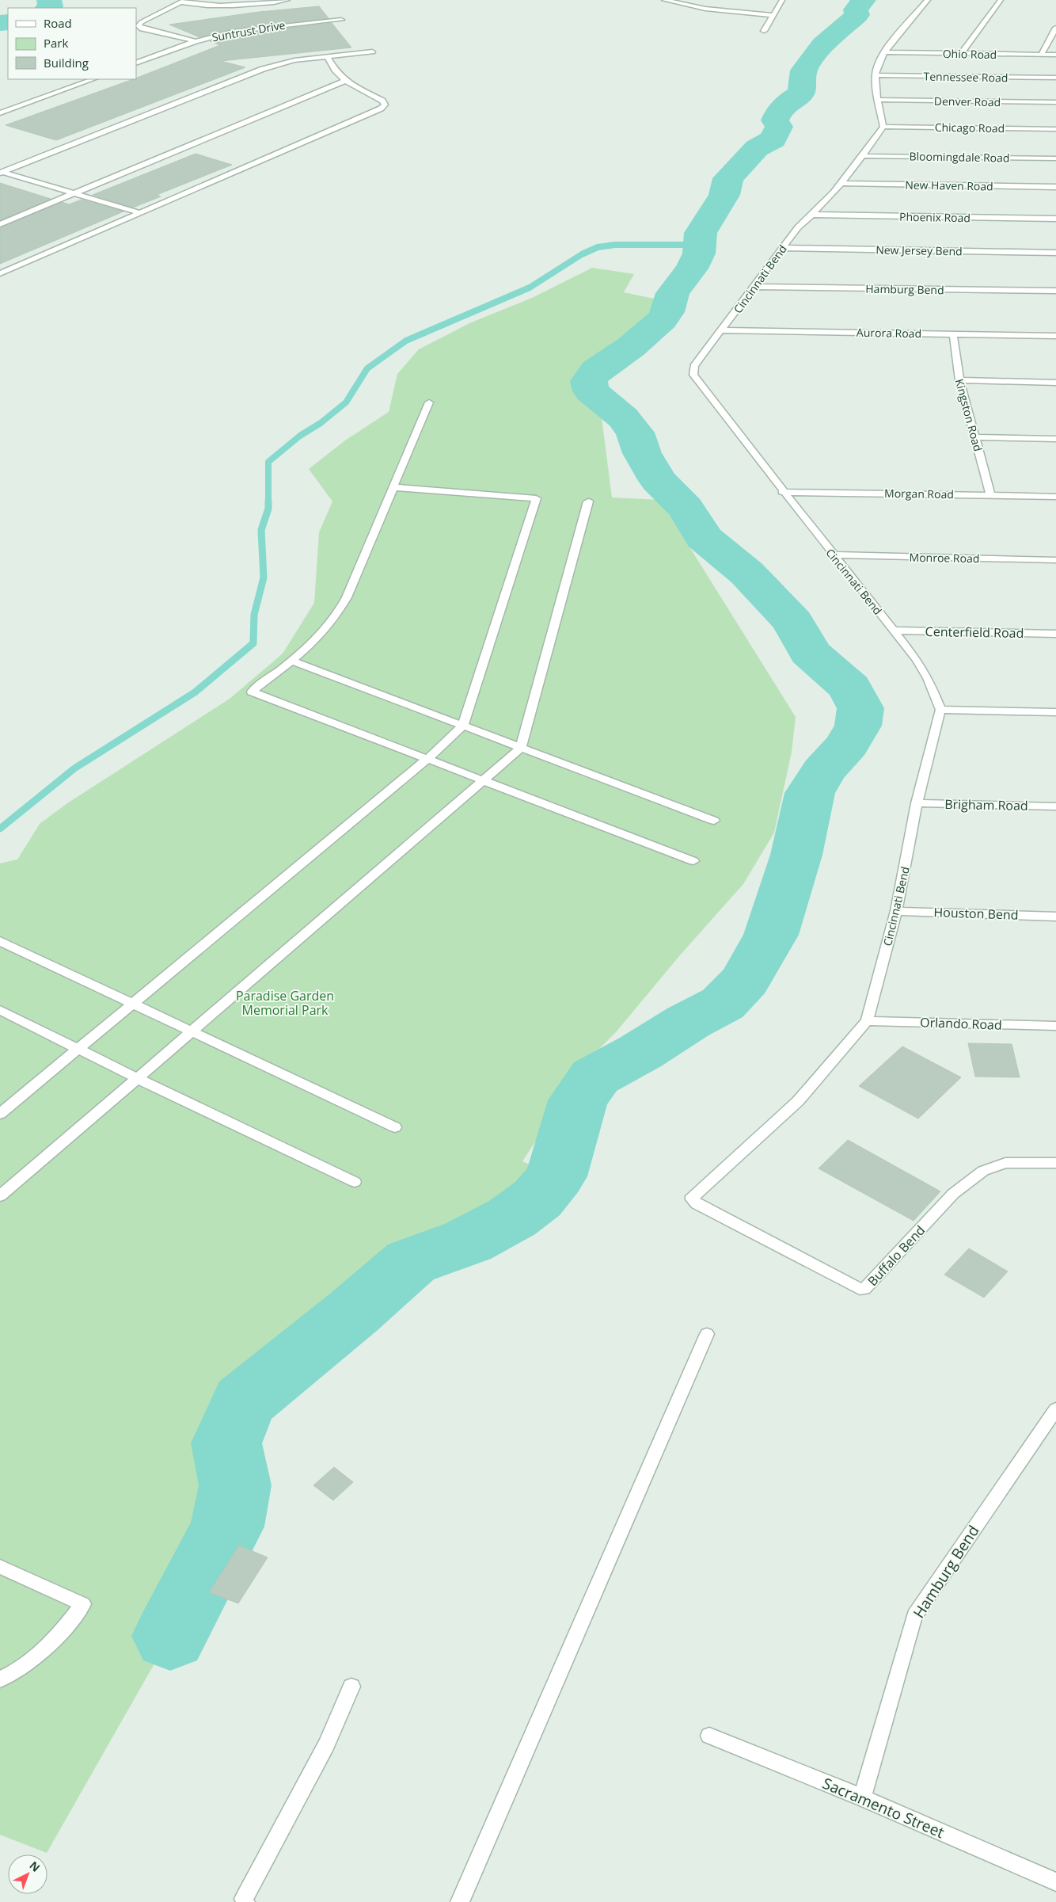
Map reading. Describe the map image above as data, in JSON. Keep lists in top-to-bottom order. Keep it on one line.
{"streets":{"street":["Suntrust Drive","Ohio Road","Tennessee Road","Denver Road","Chicago Road","Bloomingdale Road","New Haven Road","Phoenix Road","New Jersey Bend","Cincinnati Bend","Hamburg Bend","Aurora Road","Kingston Road","Morgan Road","Monroe Road","Centerfield Road","Brigham Road","Houston Bend","Orlando Road","Buffalo Bend","Sacramento Street"]},"crossings":[["Chicago Road","Cincinnati Bend"],["Bloomingdale Road","Cincinnati Bend"],["New Haven Road","Cincinnati Bend"],["Phoenix Road","Cincinnati Bend"],["New Jersey Bend","Cincinnati Bend"],["Cincinnati Bend","Hamburg Bend"],["Cincinnati Bend","Aurora Road"],["Cincinnati Bend","Morgan Road"],["Cincinnati Bend","Monroe Road"],["Cincinnati Bend","Centerfield Road"],["Cincinnati Bend","Brigham Road"],["Cincinnati Bend","Houston Bend"],["Cincinnati Bend","Orlando Road"],["Cincinnati Bend","Buffalo Bend"],["Hamburg Bend","Sacramento Street"],["Aurora Road","Kingston Road"],["Kingston Road","Morgan Road"]],"parks":["Paradise Garden Memorial Park"],"legend":["Road","Park","Building"],"north":"top right"}
